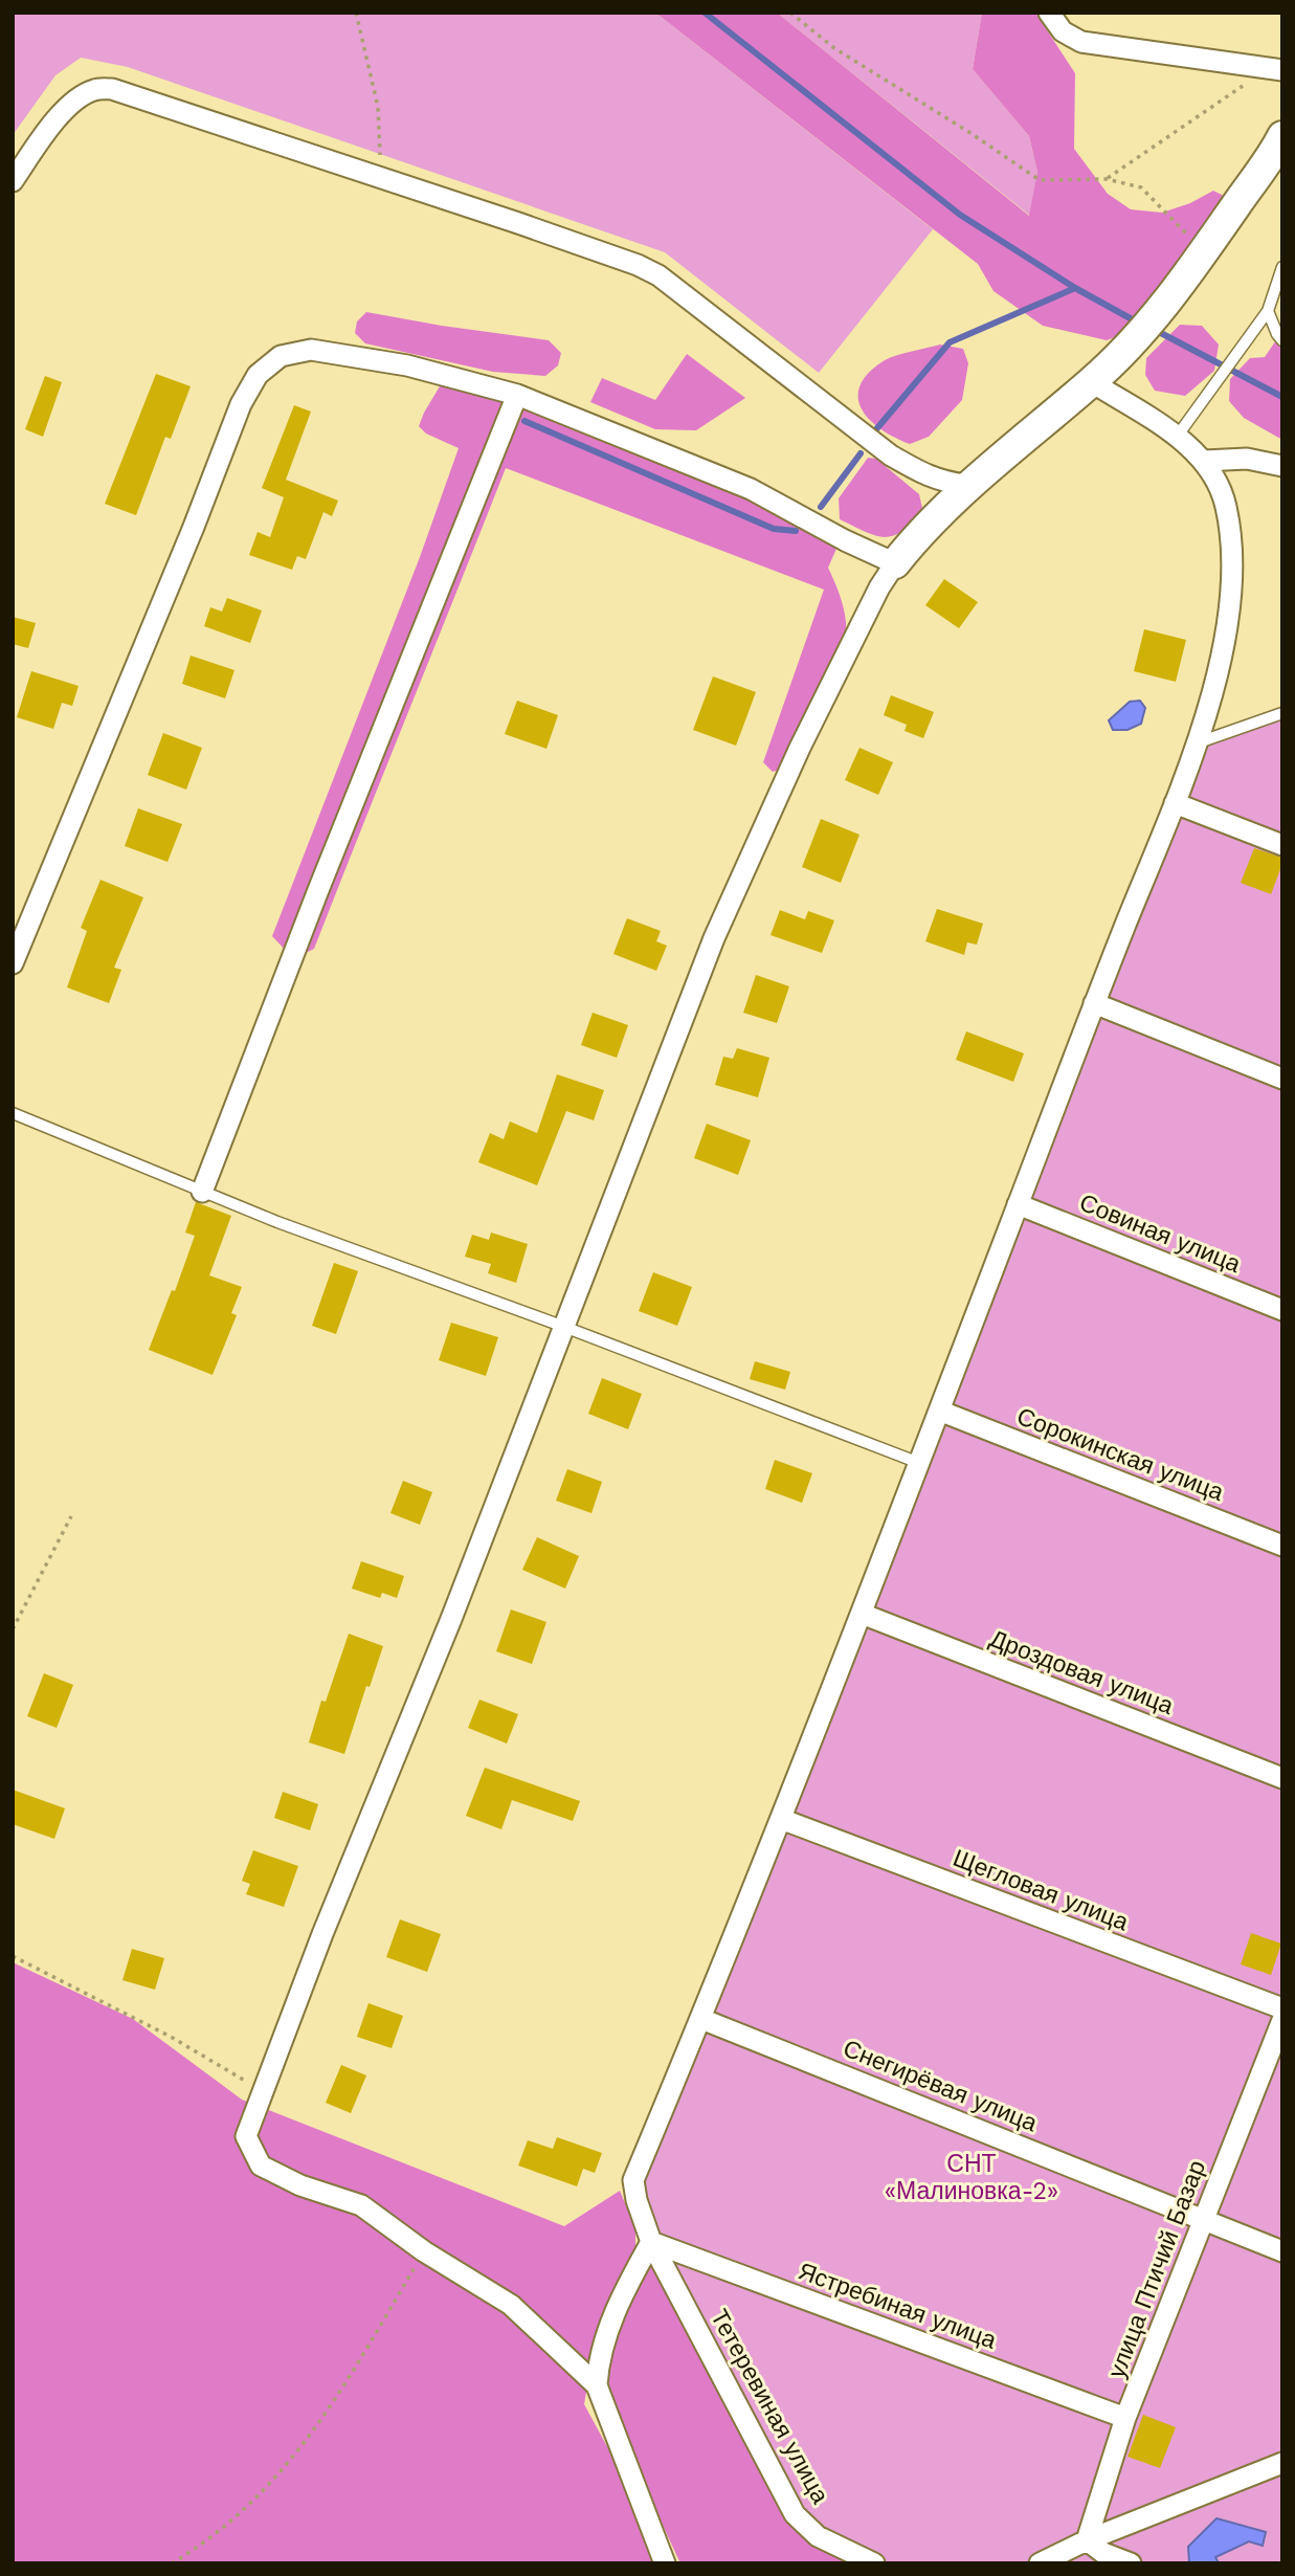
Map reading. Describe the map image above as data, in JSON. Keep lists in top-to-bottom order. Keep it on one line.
{"streets":{"street":["Совиная улица","Сорокинская улица","Дроздовая улица","Щегловая улица","Снегирёвая улица","улица Птичий Базар","Ястребиная улица","Тетеревиная улица"]},"crossings":[["Совиная улица","Тетеревиная улица"],["Сорокинская улица","Тетеревиная улица"],["Дроздовая улица","Тетеревиная улица"],["Щегловая улица","Тетеревиная улица"],["Снегирёвая улица","улица Птичий Базар"],["Снегирёвая улица","Тетеревиная улица"],["улица Птичий Базар","Ястребиная улица"],["Ястребиная улица","Тетеревиная улица"]],"parks":["СНТ «Малиновка-2»"]}
